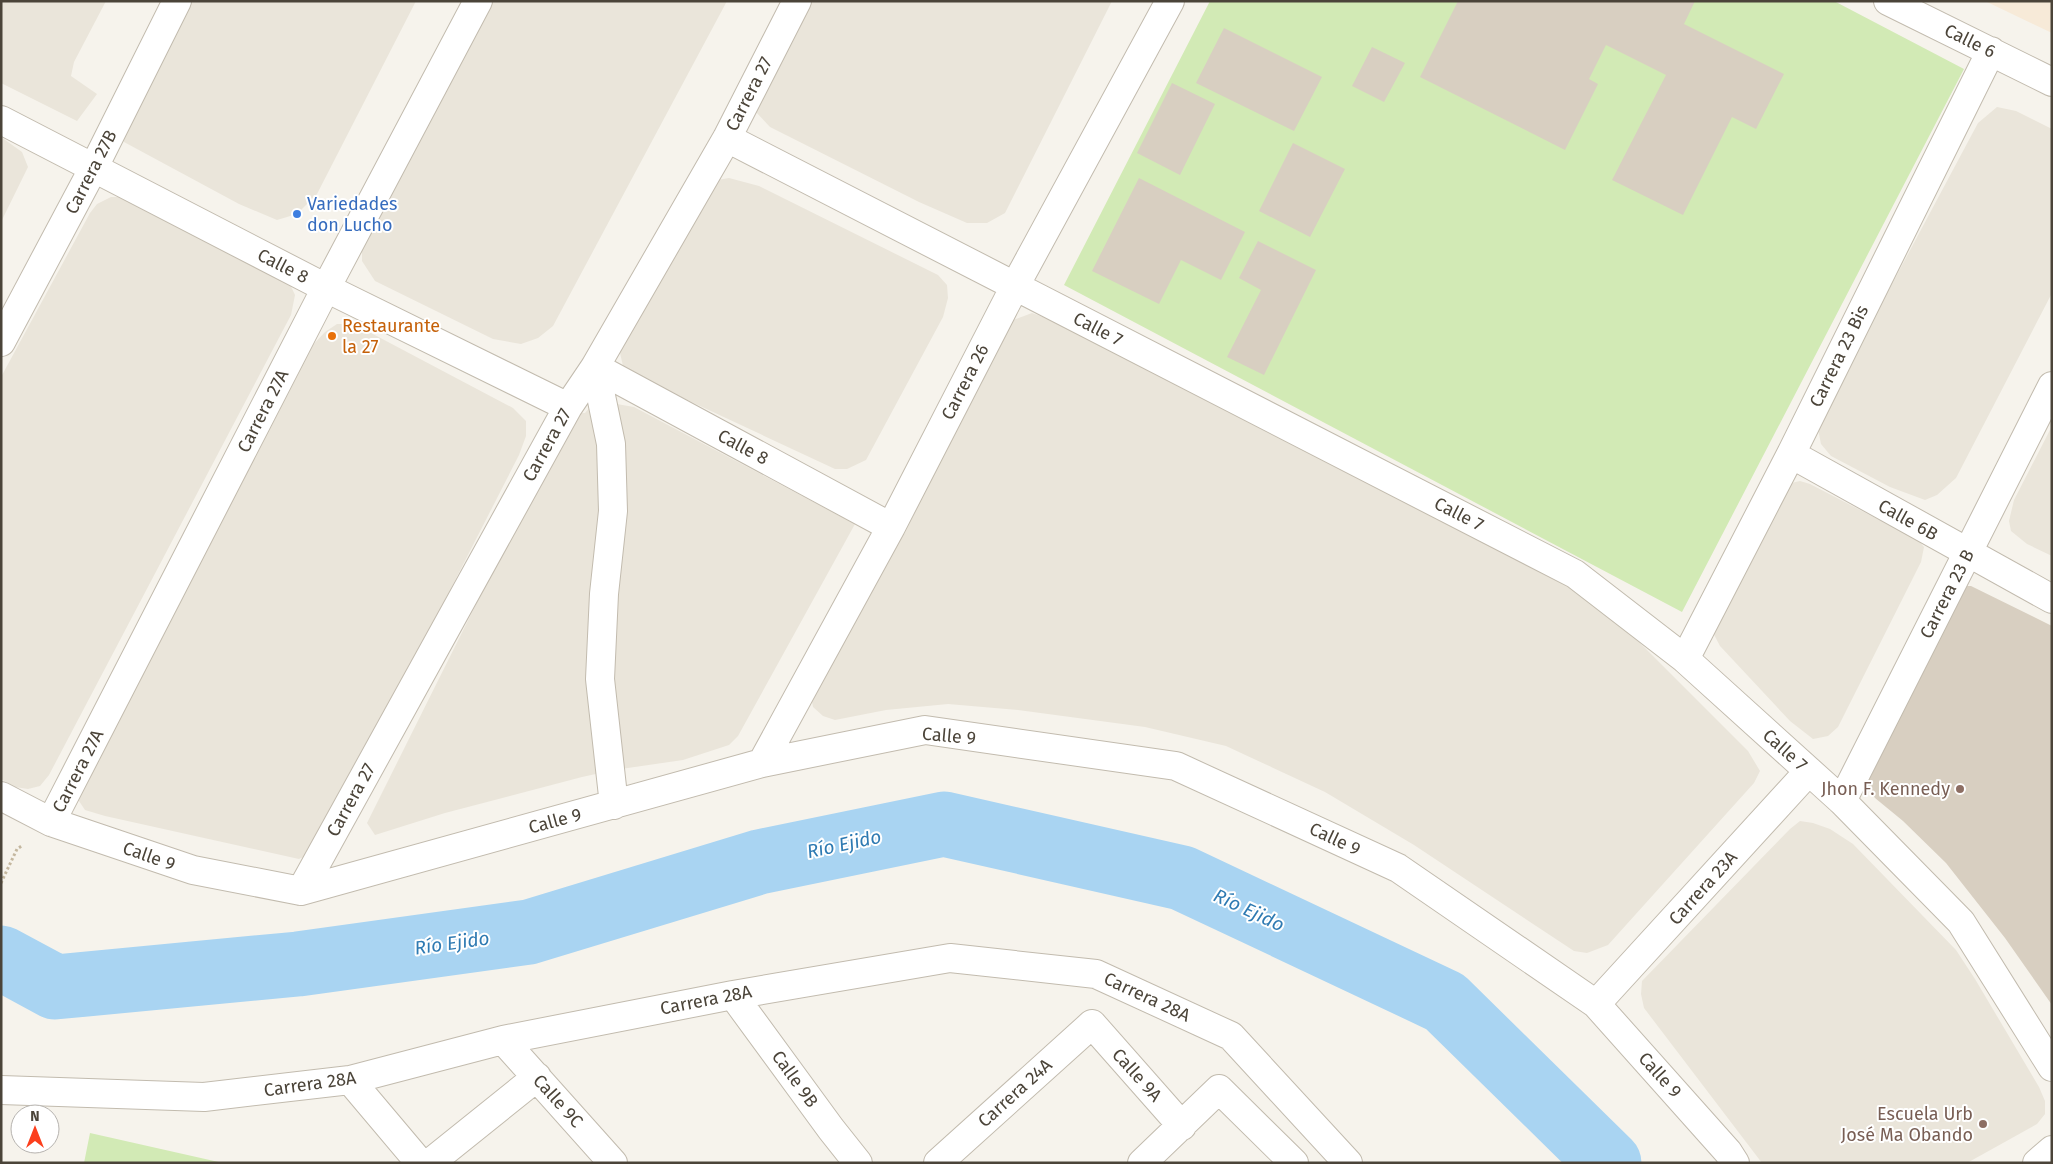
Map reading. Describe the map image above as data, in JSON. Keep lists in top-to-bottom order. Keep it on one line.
{"streets":{"street":["Calle 6","Carrera 27","Carrera 27B","Calle 8","Calle 7","Carrera 23 Bis","Carrera 26","Carrera 27A","Calle 6B","Carrera 23 B","Calle 9","Carrera 23A","Carrera 28A","Calle 9A","Calle 9B","Carrera 24A","Calle 9C"]},"crossings":[["Calle 6","Carrera 23 Bis"],["Carrera 27","Calle 8"],["Carrera 27","Calle 7"],["Carrera 27","Calle 9"],["Carrera 27B","Calle 8"],["Calle 8","Carrera 26"],["Calle 8","Carrera 27A"],["Calle 7","Carrera 23 Bis"],["Calle 7","Carrera 26"],["Calle 7","Carrera 23 B"],["Calle 7","Carrera 23A"],["Carrera 23 Bis","Calle 6B"],["Carrera 26","Calle 9"],["Carrera 27A","Calle 9"],["Calle 6B","Carrera 23 B"],["Calle 9","Carrera 23A"],["Carrera 28A","Calle 9B"],["Carrera 28A","Calle 9C"],["Calle 9A","Carrera 24A"]],"water":["Río Ejido"],"places":["Variedades don Lucho","Restaurante la 27","Jhon F. Kennedy","Escuela Urb José Ma Obando"],"north":"top"}
